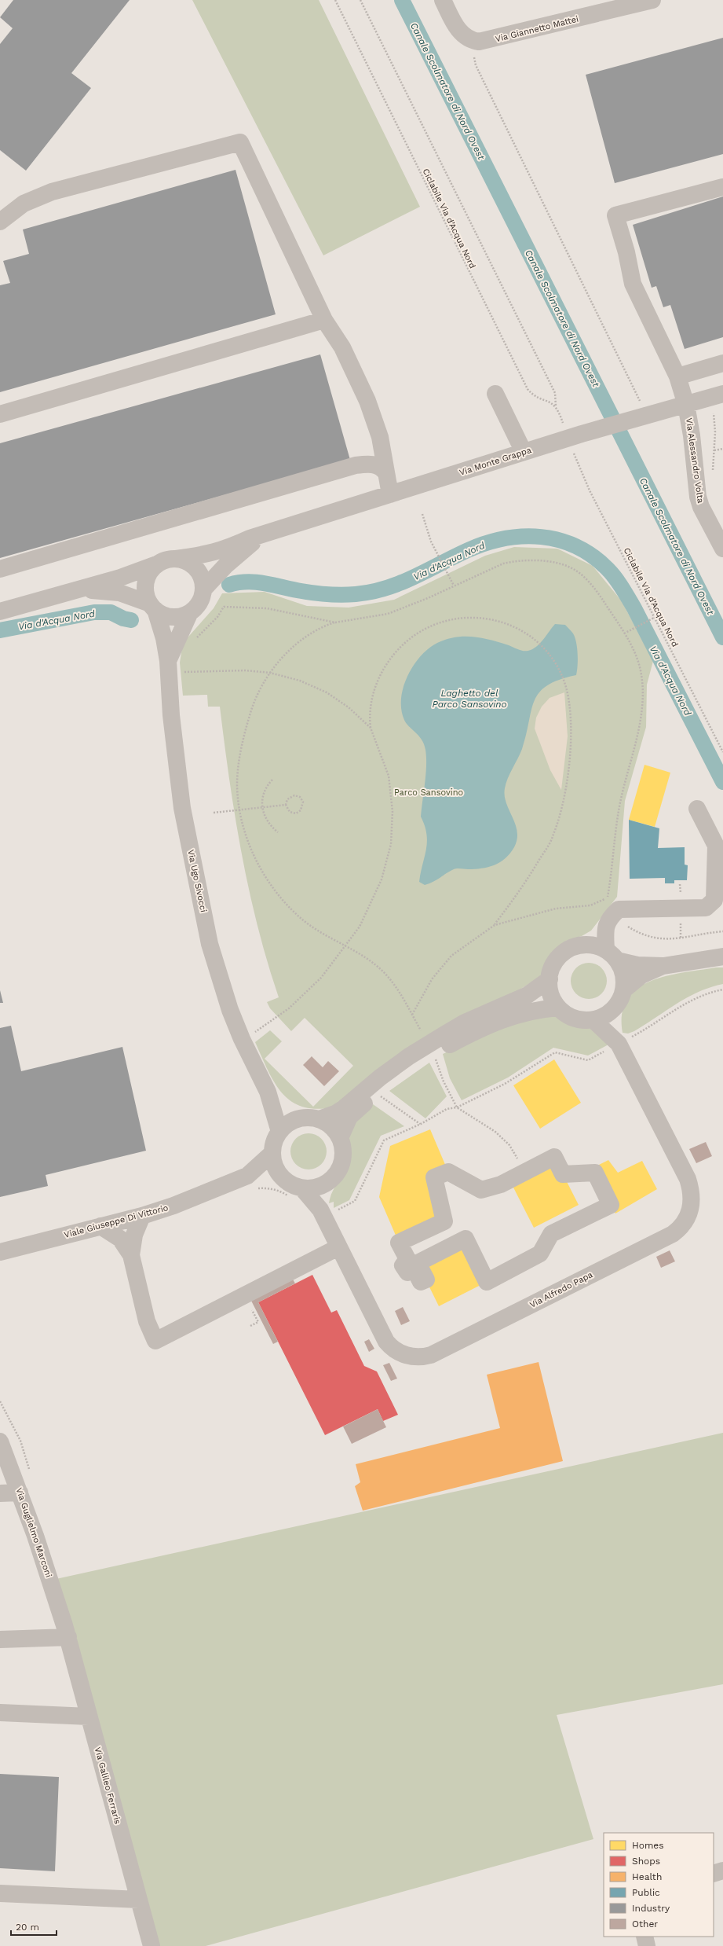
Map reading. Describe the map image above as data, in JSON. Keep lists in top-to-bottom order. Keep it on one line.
{"streets":{"street":["Via Giannetto Mattei","Via Alessandro Volta","Via Monte Grappa","Via Ugo Sivocci","Viale Giuseppe Di Vittorio","Via Alfredo Papa","Via Guglielmo Marconi","Via Galileo Ferraris"],"path":["Ciclabile Via d’Acqua Nord"]},"crossings":[["Via Alessandro Volta","Via Monte Grappa"],["Via Monte Grappa","Via Ugo Sivocci"],["Via Ugo Sivocci","Viale Giuseppe Di Vittorio"],["Via Ugo Sivocci","Via Alfredo Papa"],["Viale Giuseppe Di Vittorio","Via Alfredo Papa"],["Via Guglielmo Marconi","Via Galileo Ferraris"]],"water":["Canale Scolmatore di Nord Ovest","Via d'Acqua Nord","Laghetto del Parco Sansovino"],"parks":["Parco Sansovino"],"legend":["Homes","Shops","Health","Public","Industry","Other"],"scale_bar":"20 m"}
